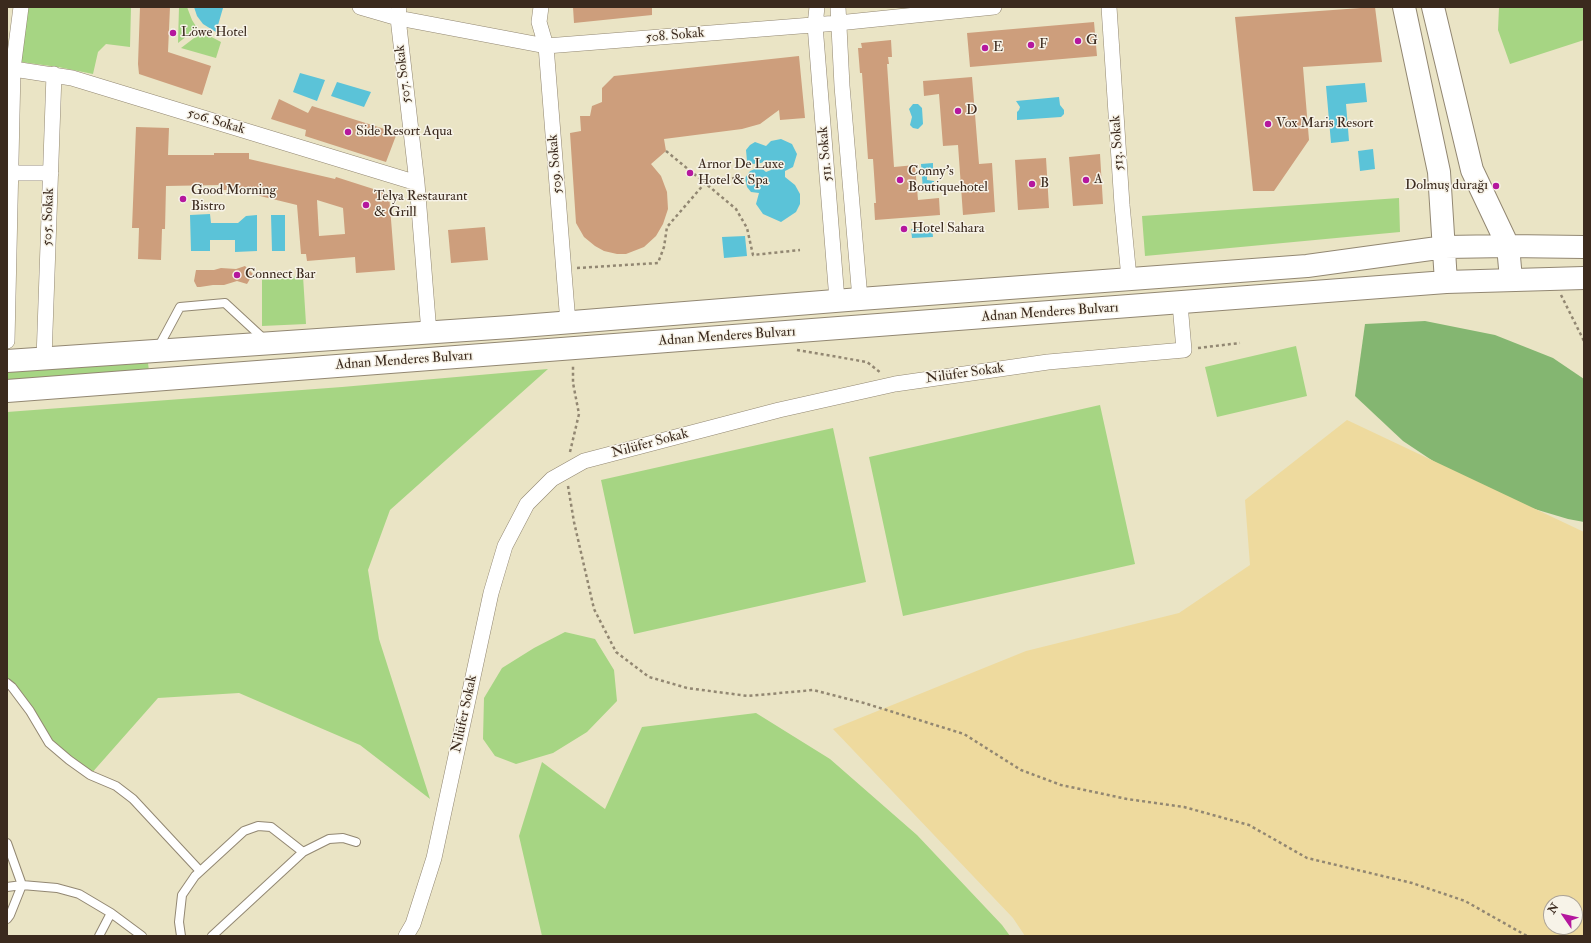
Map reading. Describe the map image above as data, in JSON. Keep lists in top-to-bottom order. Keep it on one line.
{"streets":{"main road":["Adnan Menderes Bulvarı"],"street":["508. Sokak","507. Sokak","506. Sokak","513. Sokak","511. Sokak","509. Sokak","505. Sokak","Nilüfer Sokak"]},"crossings":[["508. Sokak","507. Sokak"],["508. Sokak","511. Sokak"],["508. Sokak","509. Sokak"],["507. Sokak","506. Sokak"],["507. Sokak","Adnan Menderes Bulvarı"],["506. Sokak","505. Sokak"],["513. Sokak","Adnan Menderes Bulvarı"],["511. Sokak","Adnan Menderes Bulvarı"],["509. Sokak","Adnan Menderes Bulvarı"],["505. Sokak","Adnan Menderes Bulvarı"]],"places":["Löwe Hotel","G","F","E","D","Vox Maris Resort","Side Resort Aqua","Arnor De Luxe Hotel & Spa","Conny's Boutiquehotel","A","B","Dolmuş durağı","Good Morning Bistro","Telya Restaurant & Grill","Hotel Sahara","Connect Bar"],"north":"top left"}
